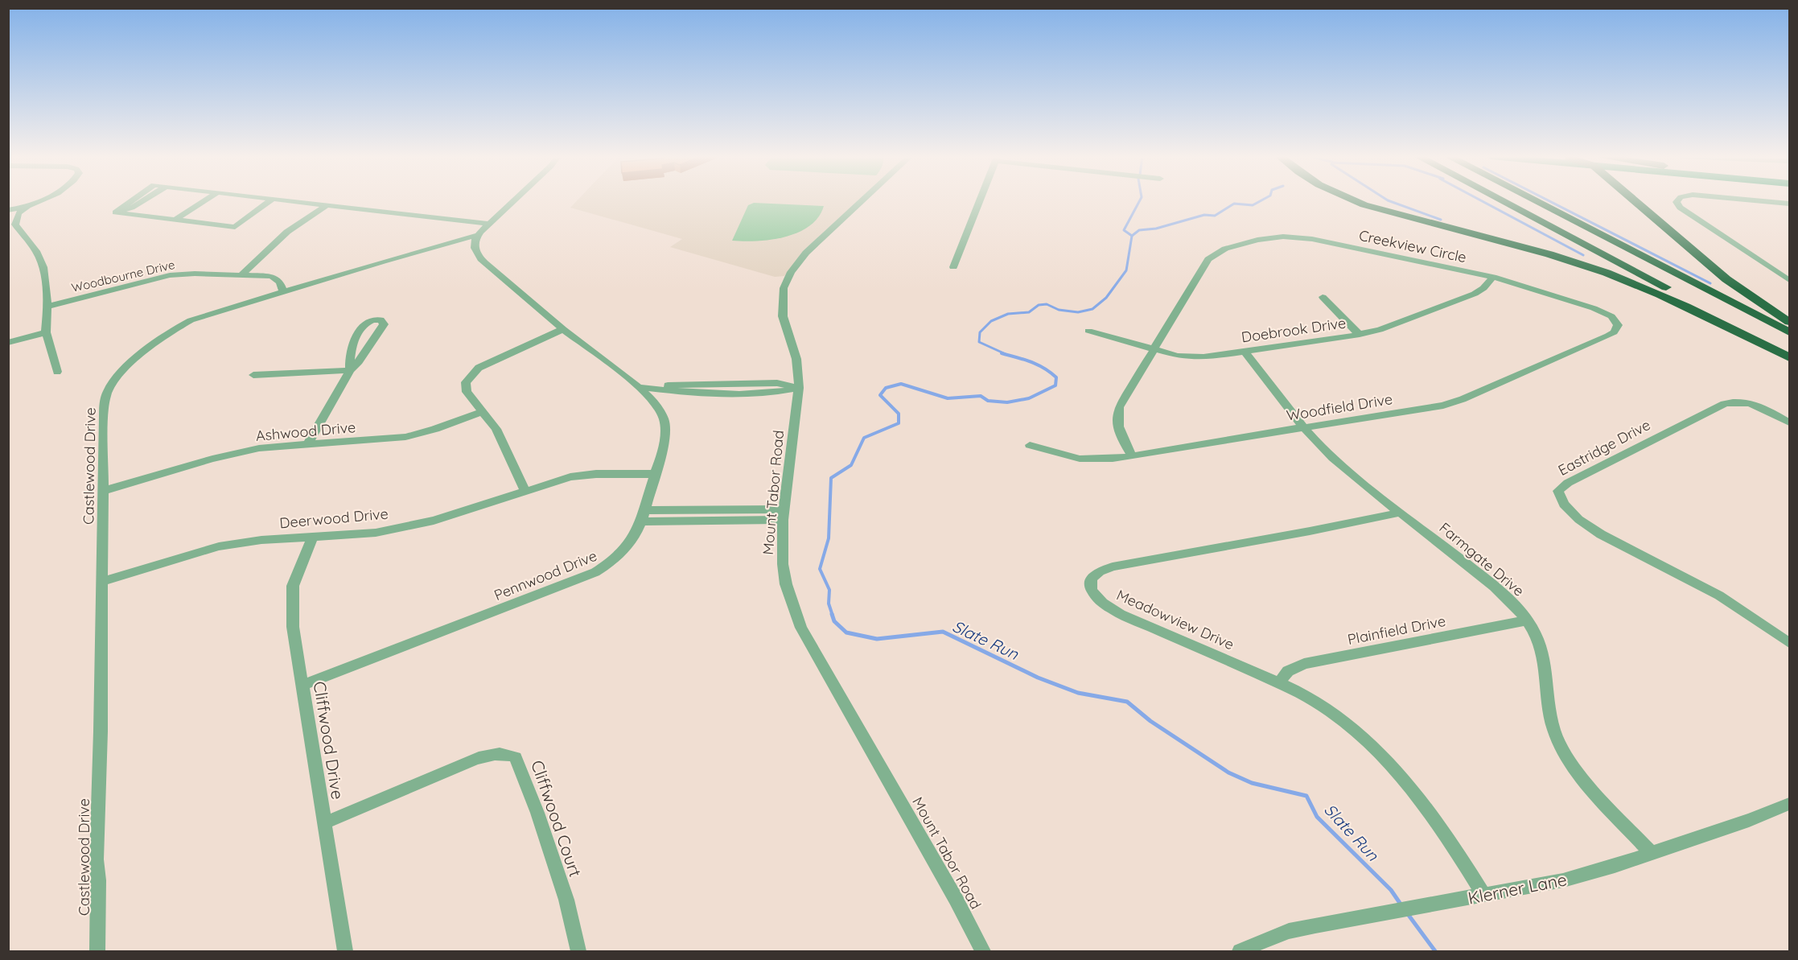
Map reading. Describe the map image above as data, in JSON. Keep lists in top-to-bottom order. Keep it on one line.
{"streets":{"street":["Creekview Circle","Woodbourne Drive","Doebrook Drive","Woodfield Drive","Ashwood Drive","Eastridge Drive","Castlewood Drive","Mount Tabor Road","Deerwood Drive","Farmgate Drive","Pennwood Drive","Meadowview Drive","Plainfield Drive","Cliffwood Drive","Cliffwood Court","Klerner Lane"]},"crossings":[["Creekview Circle","Doebrook Drive"],["Creekview Circle","Woodfield Drive"],["Woodbourne Drive","Castlewood Drive"],["Doebrook Drive","Farmgate Drive"],["Woodfield Drive","Farmgate Drive"],["Ashwood Drive","Castlewood Drive"],["Castlewood Drive","Deerwood Drive"],["Castlewood Drive","Pennwood Drive"],["Deerwood Drive","Pennwood Drive"],["Deerwood Drive","Cliffwood Drive"],["Farmgate Drive","Meadowview Drive"],["Farmgate Drive","Plainfield Drive"],["Farmgate Drive","Klerner Lane"],["Pennwood Drive","Cliffwood Drive"],["Meadowview Drive","Plainfield Drive"],["Meadowview Drive","Klerner Lane"],["Cliffwood Drive","Cliffwood Court"]],"water":["Slate Run"]}
